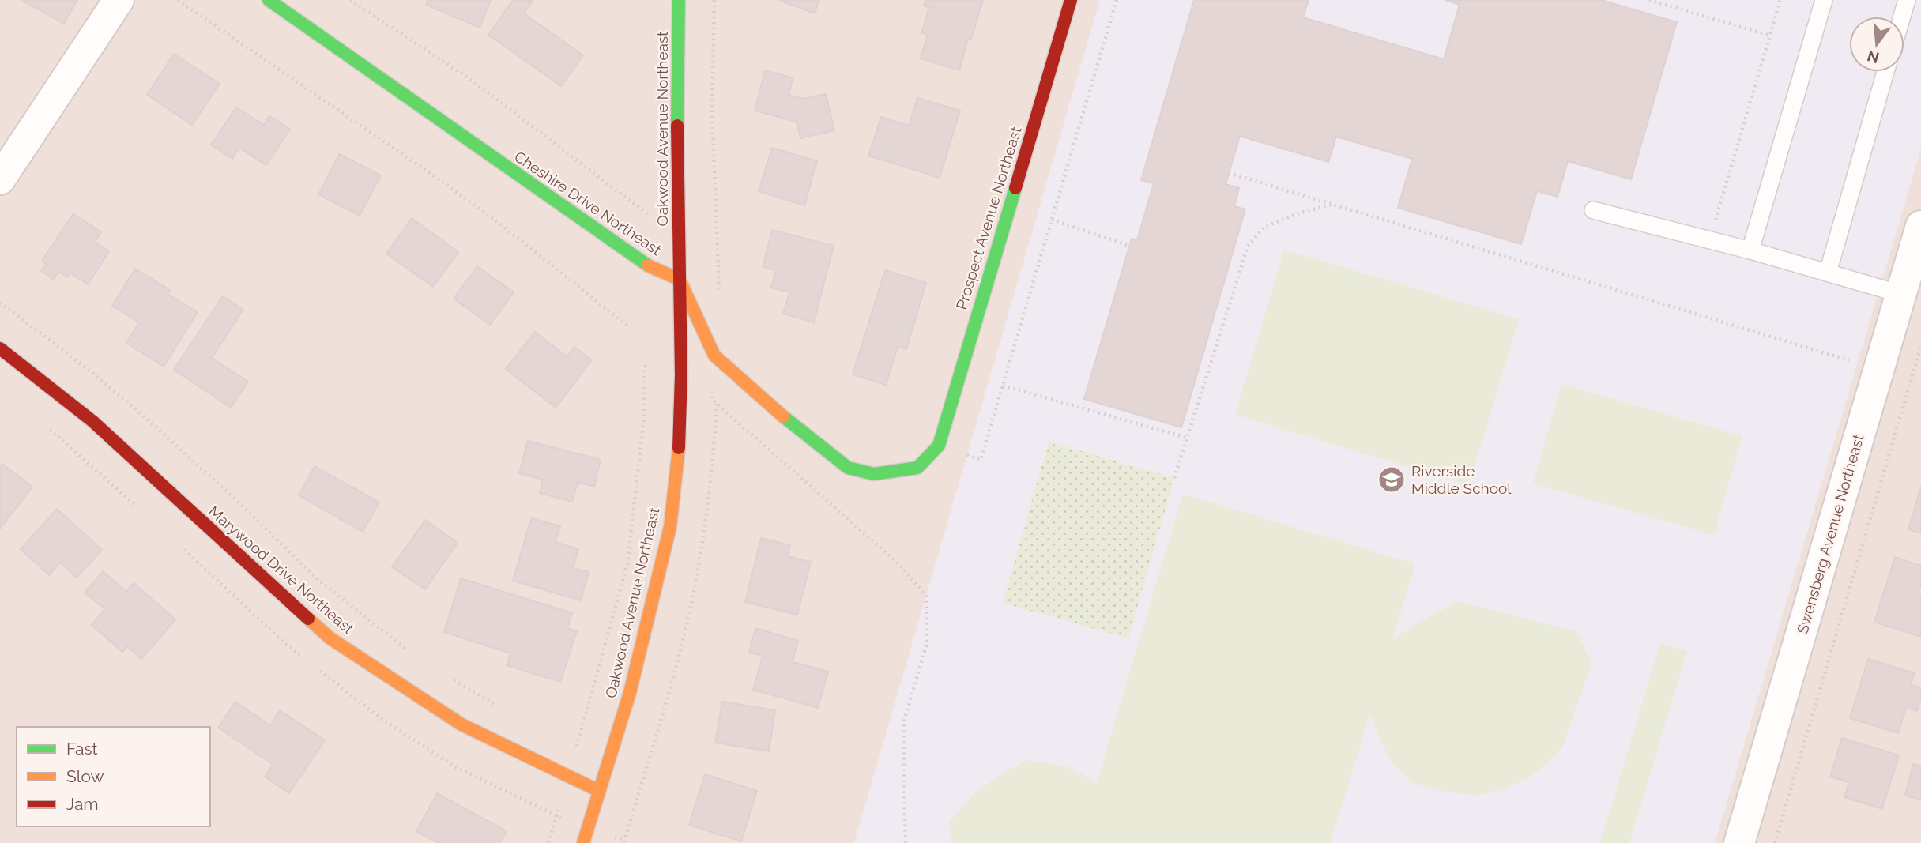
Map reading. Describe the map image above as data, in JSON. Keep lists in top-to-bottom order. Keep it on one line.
{"streets":{"street":["Oakwood Avenue Northeast","Cheshire Drive Northeast","Prospect Avenue Northeast","Swensberg Avenue Northeast","Marywood Drive Northeast"]},"crossings":[["Oakwood Avenue Northeast","Cheshire Drive Northeast"],["Oakwood Avenue Northeast","Marywood Drive Northeast"]],"places":{"school or university":["Riverside Middle School"]},"legend":["Fast","Slow","Jam"],"north":"bottom"}
